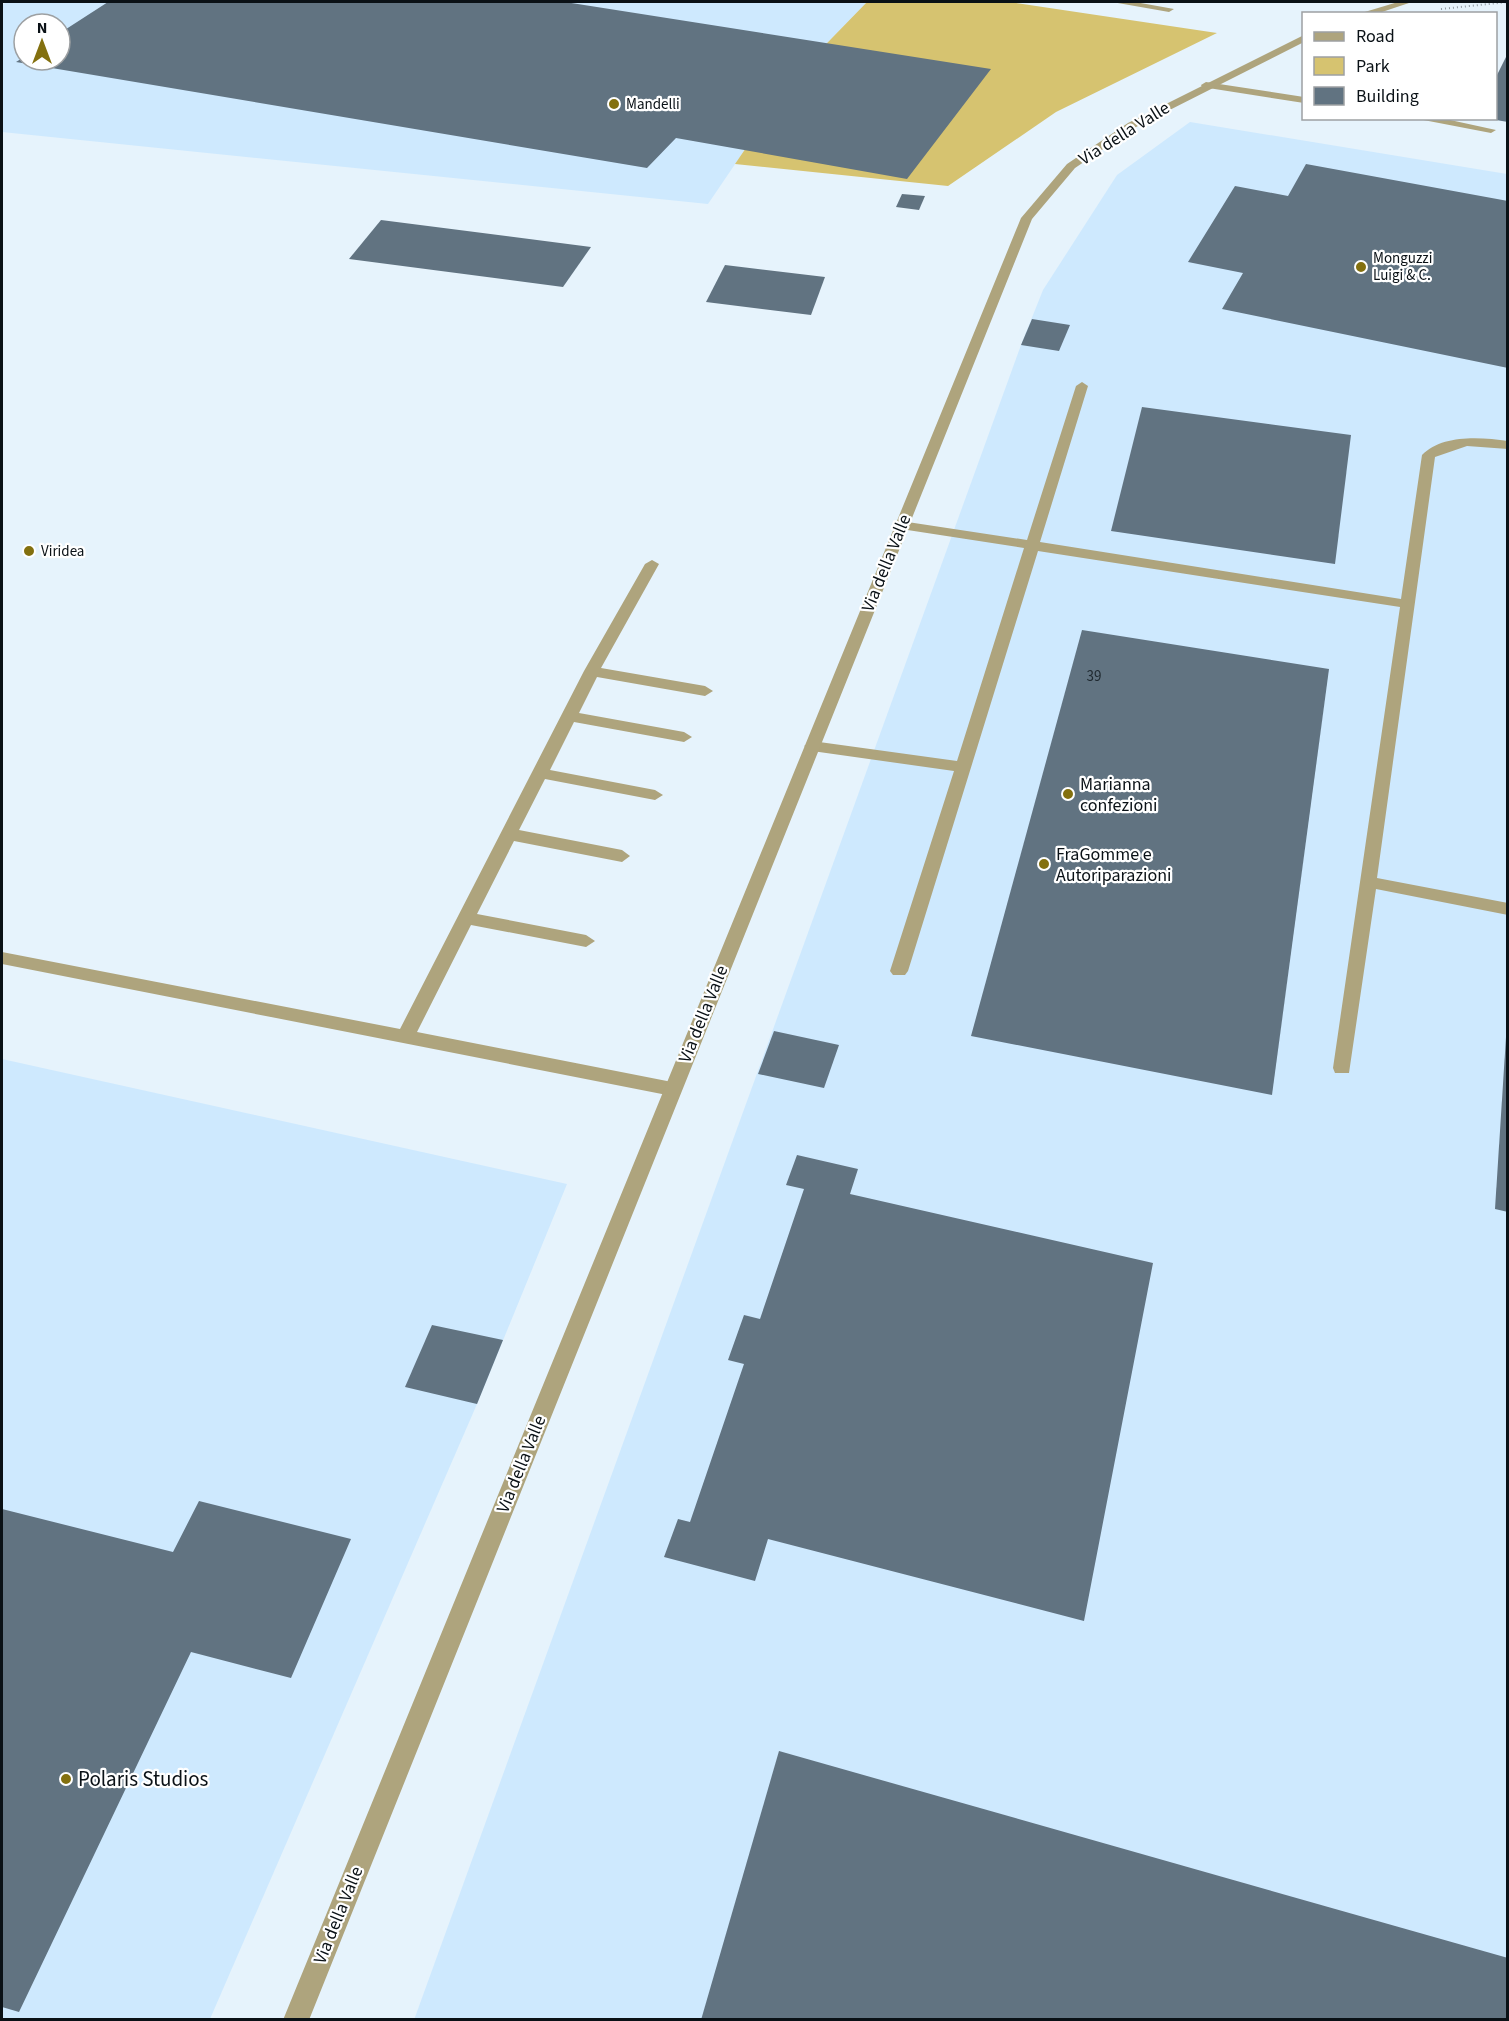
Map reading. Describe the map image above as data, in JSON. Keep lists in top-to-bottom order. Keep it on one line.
{"streets":{"street":["Via della Valle"]},"places":["Mandelli","Monguzzi Luigi & C.","Viridea","Marianna confezioni","FraGomme e Autoriparazioni","Polaris Studios"],"house_numbers":["39"],"legend":["Road","Park","Building"],"north":"top"}
